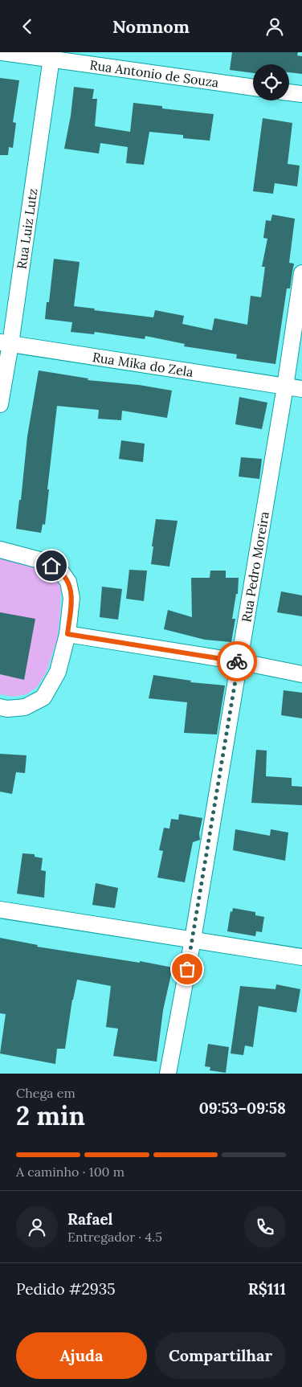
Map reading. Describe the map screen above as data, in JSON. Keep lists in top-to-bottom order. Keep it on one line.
{"streets":{"street":["Rua Antonio de Souza","Rua Luiz Lutz","Rua Mika do Zela","Rua Pedro Moreira"]},"crossings":[["Rua Antonio de Souza","Rua Luiz Lutz"],["Rua Luiz Lutz","Rua Mika do Zela"],["Rua Mika do Zela","Rua Pedro Moreira"]],"page":{"header":"Nomnom","heading":["2 min","Chega em","09:53–09:58"],"panel":["Rafael","Entregador · 4.5","Pedido #2935","R$111"],"bar":"A caminho · 100 m","buttons":["Ajuda","Compartilhar"]}}
